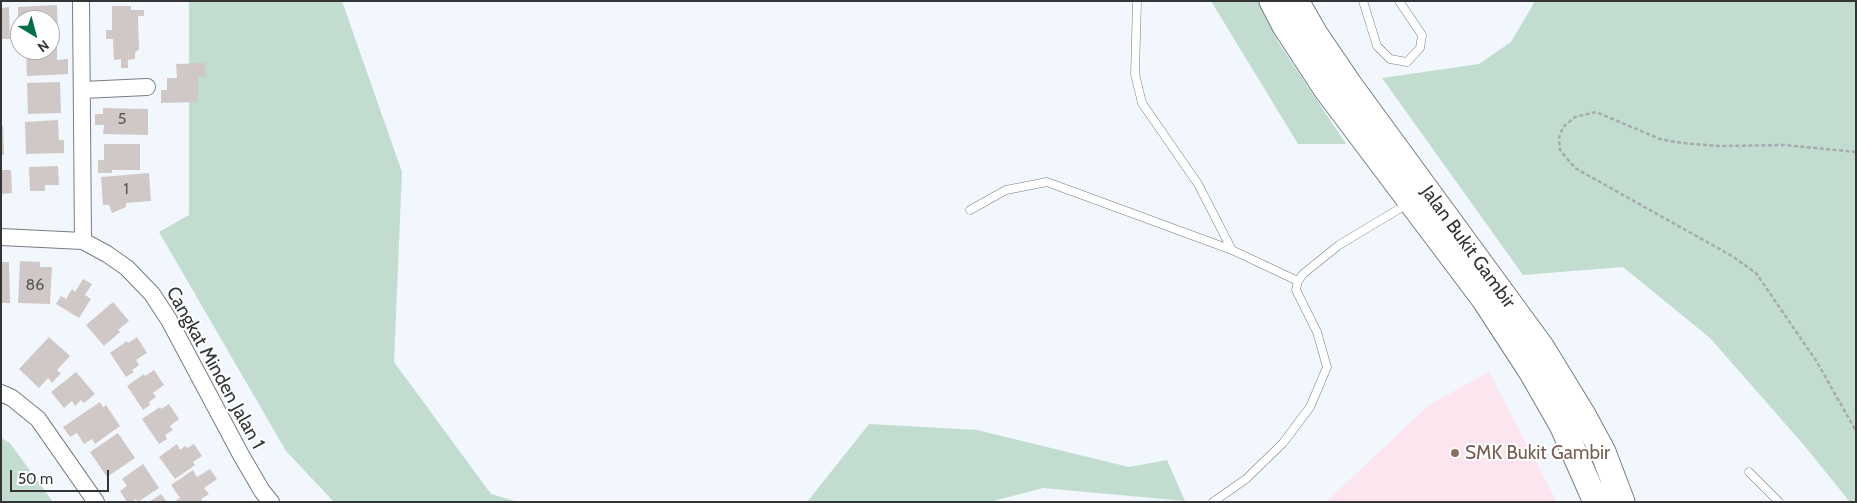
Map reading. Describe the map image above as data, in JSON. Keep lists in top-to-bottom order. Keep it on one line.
{"streets":{"main road":["Jalan Bukit Gambir"],"street":["Cangkat Minden Jalan 1"]},"places":["SMK Bukit Gambir"],"house_numbers":["5","1","86"],"scale_bar":"50 m","north":"bottom right"}
